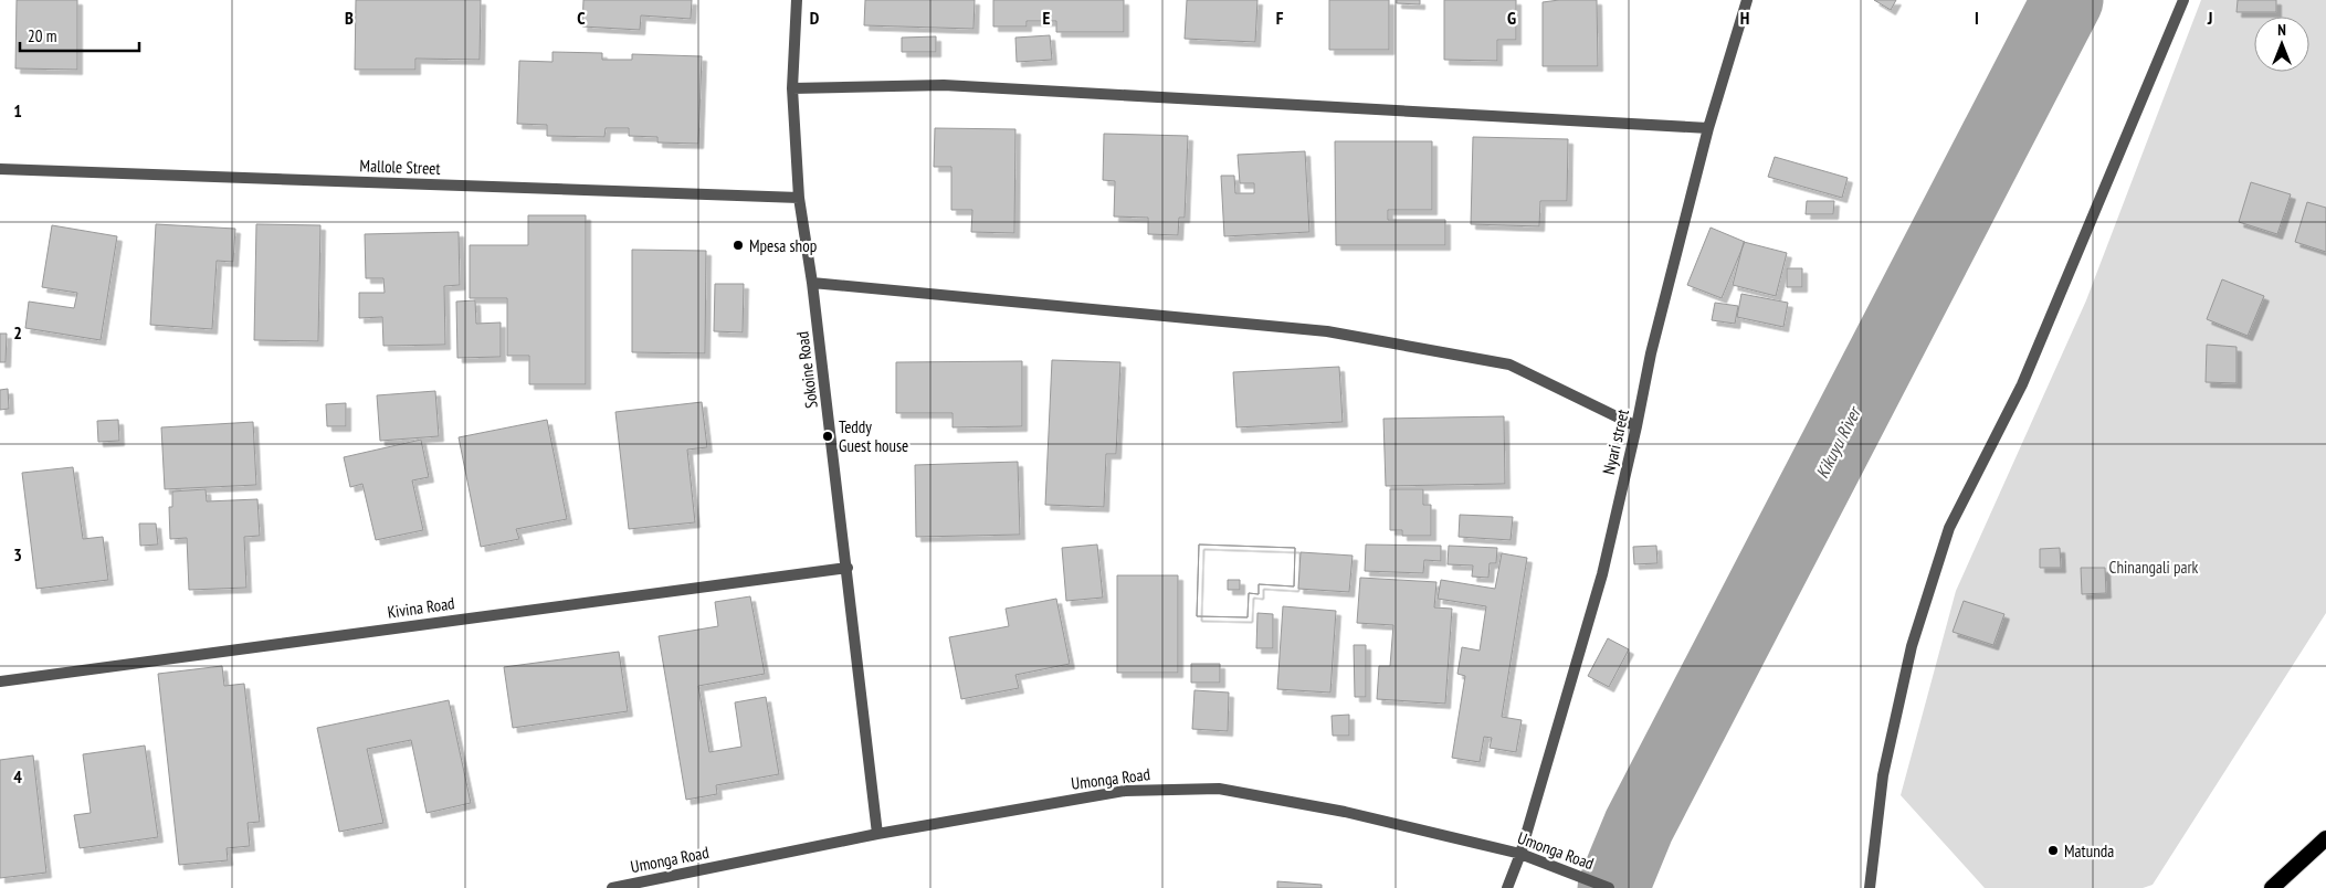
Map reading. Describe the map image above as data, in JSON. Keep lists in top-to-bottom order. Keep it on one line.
{"streets":{"street":["Mallole Street","Sokoine Road","Nyari street","Kivina Road","Umonga Road"]},"crossings":[["Mallole Street","Sokoine Road"],["Sokoine Road","Kivina Road"],["Sokoine Road","Umonga Road"],["Nyari street","Umonga Road"]],"water":["Kikuyu River"],"parks":["Chinangali park"],"places":["Mpesa shop","Teddy Guest house","Matunda"],"scale_bar":"20 m","north":"top","grid":{"columns":["B","C","D","E","F","G","H","I","J"],"rows":["1","2","3","4"]}}
